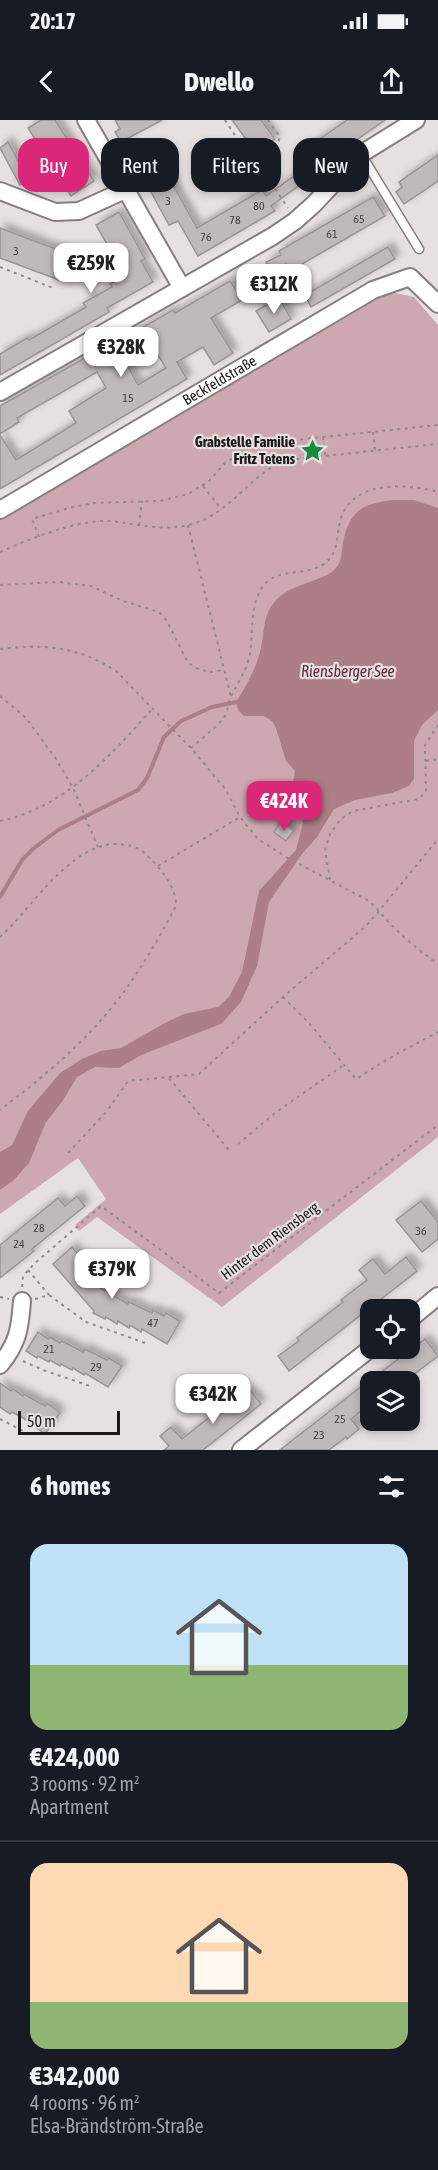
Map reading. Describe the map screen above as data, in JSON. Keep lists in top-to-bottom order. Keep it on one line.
{"streets":{"street":["Beckfeldstraße"],"path":["Hinter dem Riensberg"]},"water":["Riensberger See"],"places":{"place":["Grabstelle Familie Fritz Tetens"]},"house_numbers":["3","80","65","78","61","76","3","15","28","36","24","47","21","29","25","23"],"scale_bar":"50 m","page":{"status":"20:17","header":"Dwello","chip":["Buy","Rent","Filters","New"],"price":["€259K","€312K","€328K","€424K","€379K","€342K"],"scale":"50 m","heading":"6 homes","list":[{"name":"€424,000","note":"3 rooms · 92 m² · Apartment"},{"name":"€342,000","note":"4 rooms · 96 m² · Elsa-Brändström-Straße"}]}}
